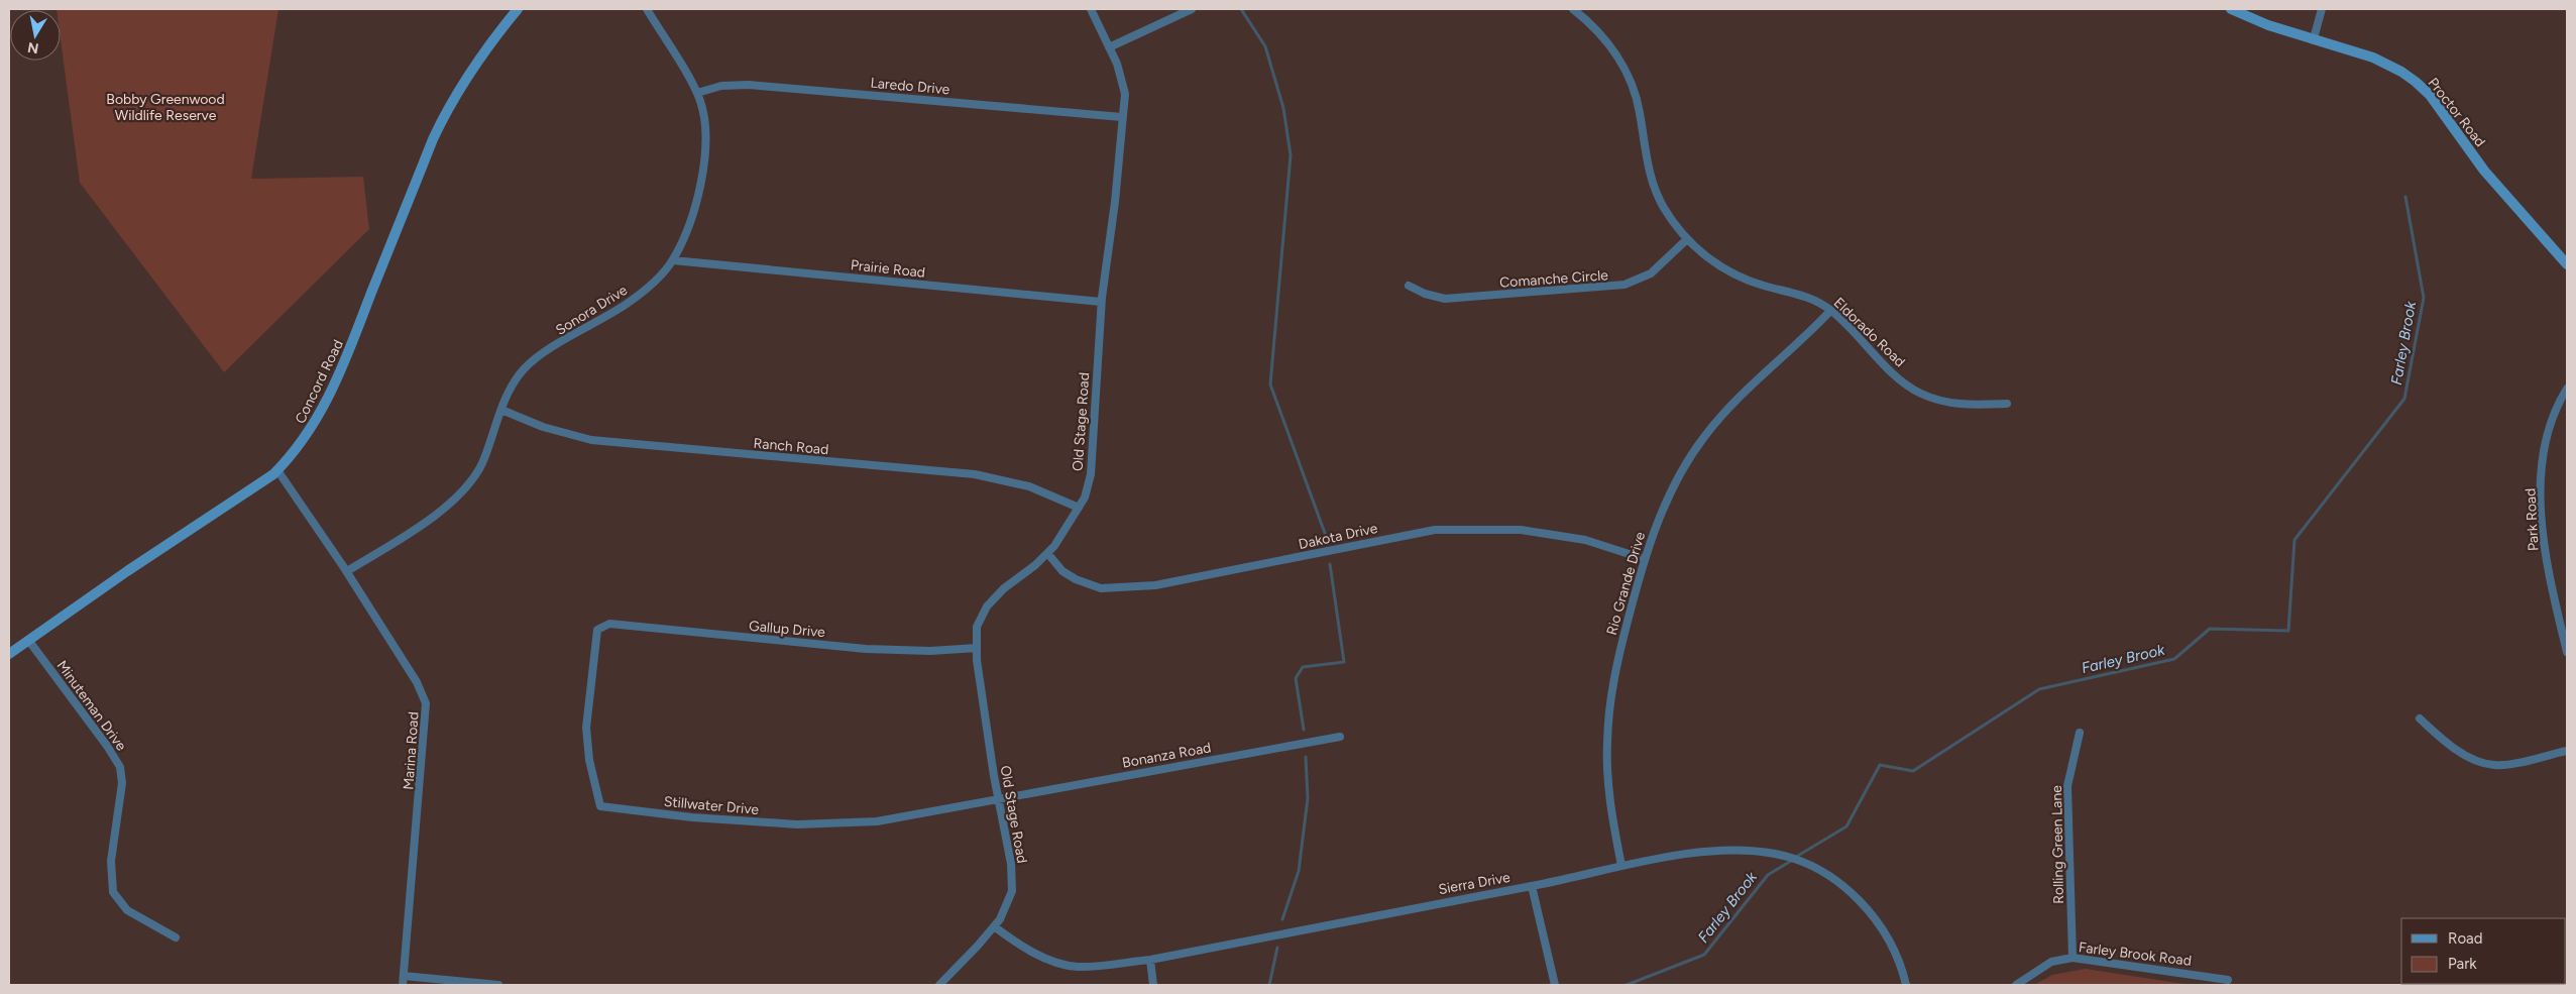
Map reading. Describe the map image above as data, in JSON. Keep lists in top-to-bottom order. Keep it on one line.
{"streets":{"main road":["Proctor Road","Concord Road"],"street":["Laredo Drive","Prairie Road","Comanche Circle","Sonora Drive","Eldorado Road","Old Stage Road","Ranch Road","Park Road","Dakota Drive","Rio Grande Drive","Gallup Drive","Minuteman Drive","Marina Road","Bonanza Road","Stillwater Drive","Rolling Green Lane","Sierra Drive","Farley Brook Road"]},"crossings":[["Laredo Drive","Sonora Drive"],["Laredo Drive","Old Stage Road"],["Prairie Road","Sonora Drive"],["Prairie Road","Old Stage Road"],["Comanche Circle","Eldorado Road"],["Sonora Drive","Ranch Road"],["Sonora Drive","Marina Road"],["Eldorado Road","Rio Grande Drive"],["Concord Road","Minuteman Drive"],["Concord Road","Marina Road"],["Old Stage Road","Ranch Road"],["Old Stage Road","Dakota Drive"],["Old Stage Road","Gallup Drive"],["Old Stage Road","Bonanza Road"],["Old Stage Road","Stillwater Drive"],["Old Stage Road","Sierra Drive"],["Dakota Drive","Rio Grande Drive"],["Rio Grande Drive","Sierra Drive"],["Gallup Drive","Stillwater Drive"],["Bonanza Road","Stillwater Drive"],["Rolling Green Lane","Farley Brook Road"]],"water":["Farley Brook"],"parks":["Bobby Greenwood Wildlife Reserve"],"legend":["Road","Park"],"north":"bottom"}
